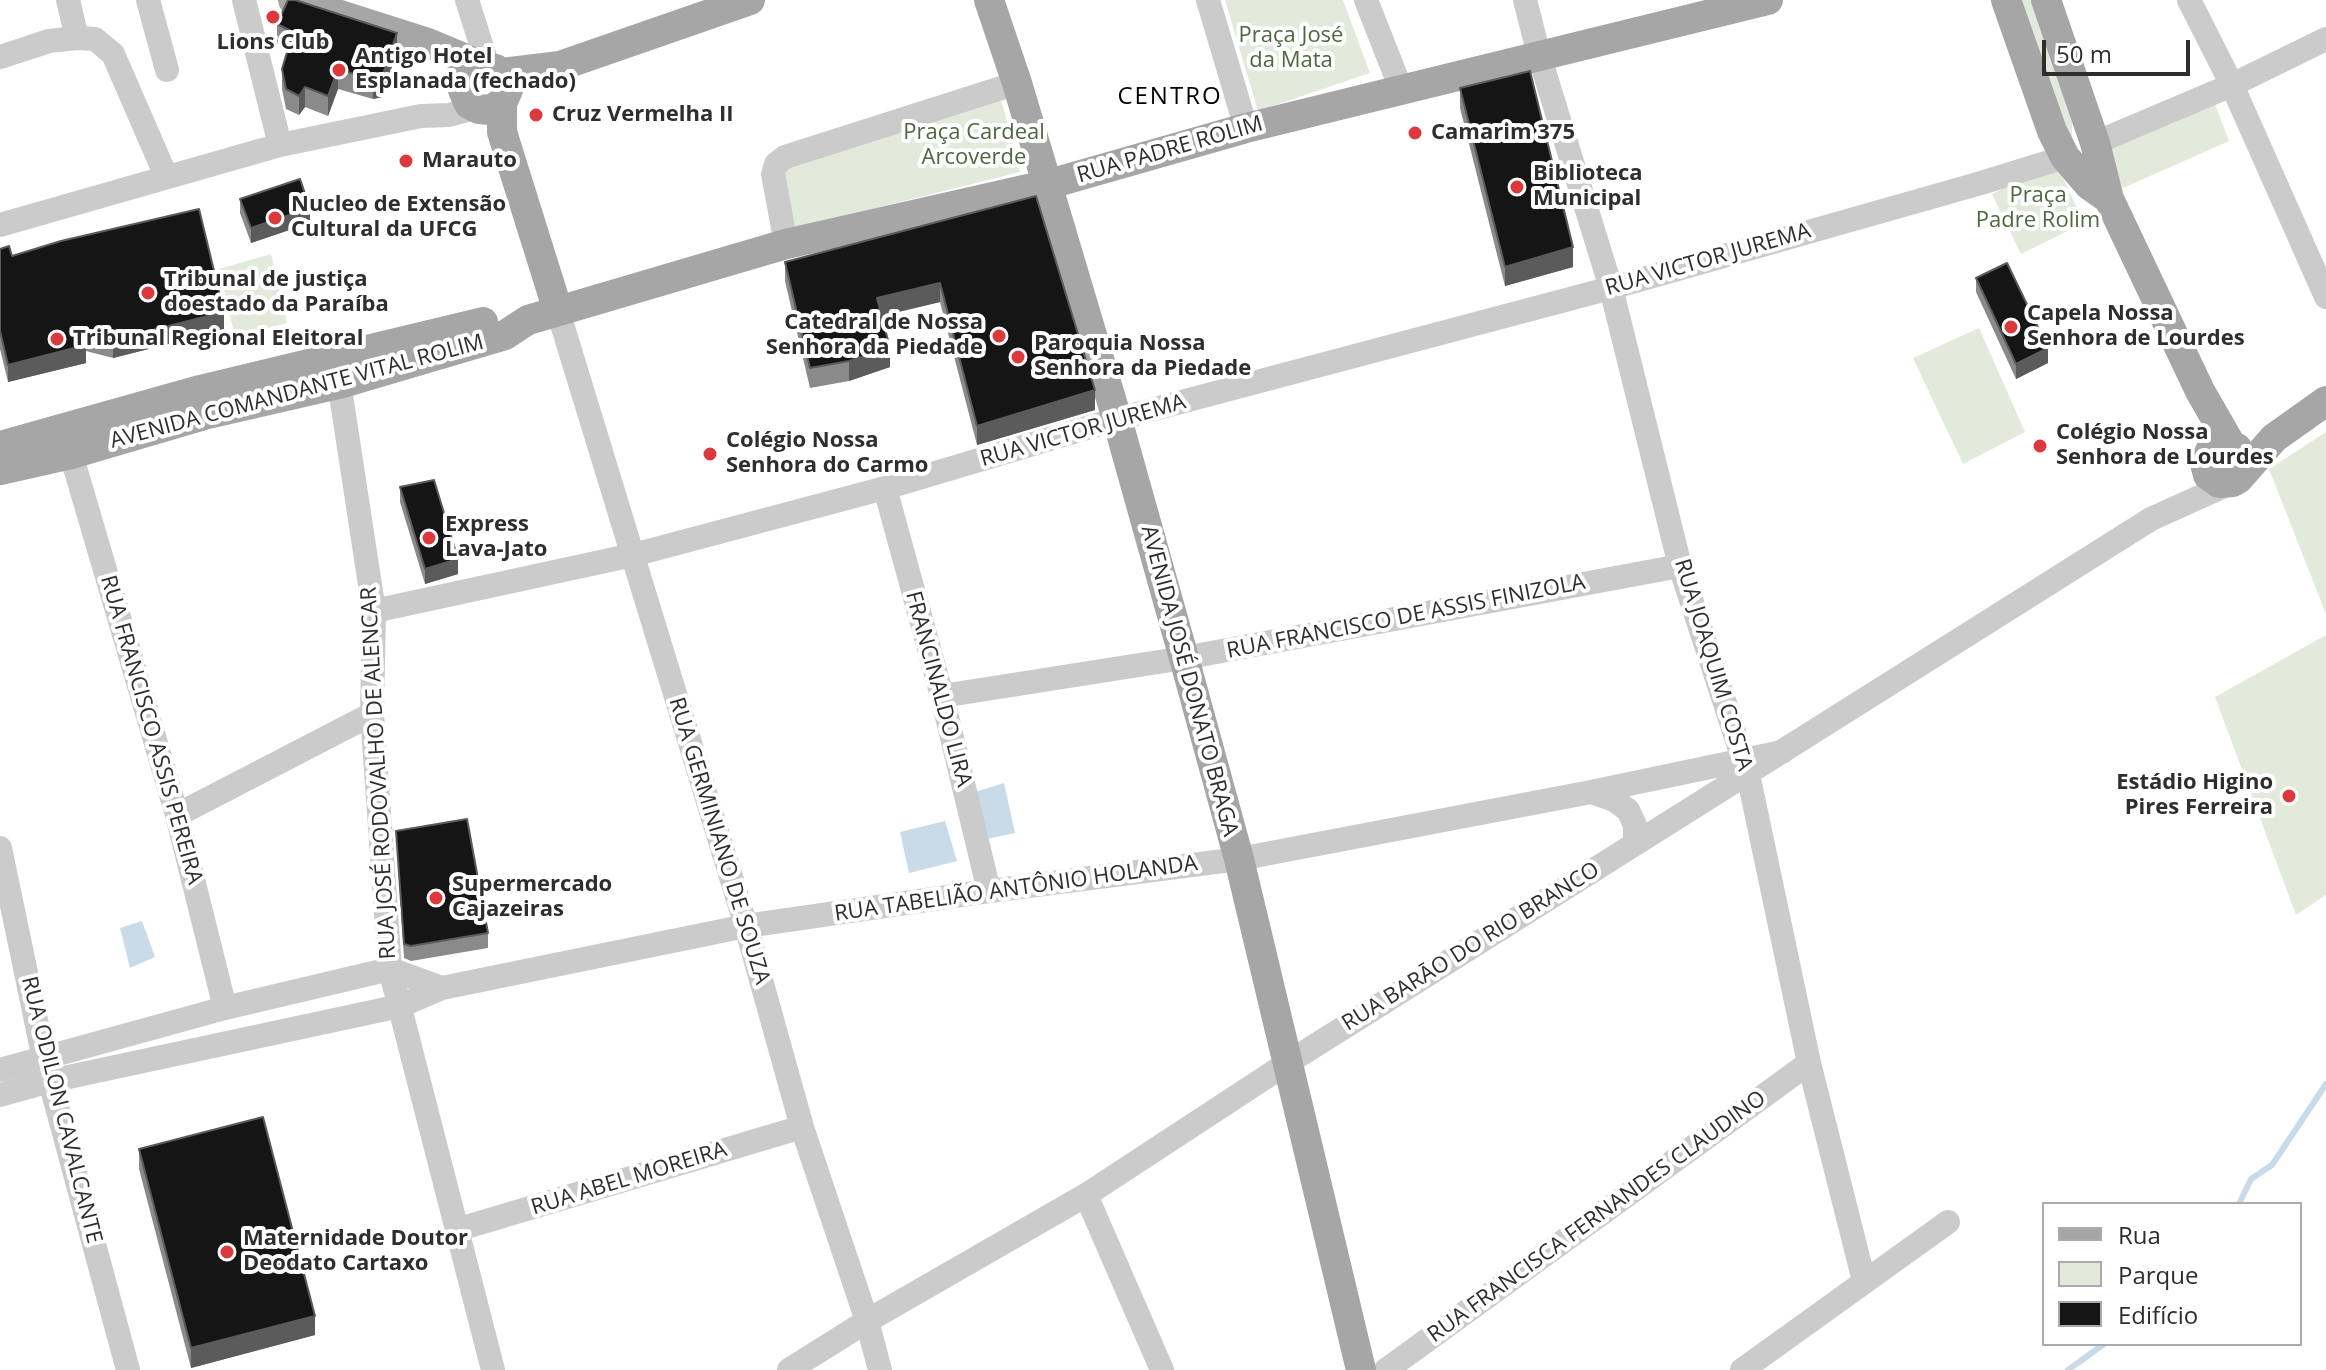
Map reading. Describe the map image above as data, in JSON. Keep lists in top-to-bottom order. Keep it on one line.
{"streets":{"main road":["RUA PADRE ROLIM","AVENIDA COMANDANTE VITAL ROLIM","AVENIDA JOSÉ DONATO BRAGA"],"street":["RUA VICTOR JUREMA","RUA FRANCISCO DE ASSIS FINIZOLA","RUA JOAQUIM COSTA","FRANCINALDO LIRA","RUA FRANCISCO ASSIS PEREIRA","RUA JOSÉ RODOVALHO DE ALENCAR","RUA GERMINIANO DE SOUZA","RUA TABELIÃO ANTÔNIO HOLANDA","RUA BARĀO DO RIO BRANCO","RUA ODILON CAVALCANTE","RUA ABEL MOREIRA","RUA FRANCISCA FERNANDES CLAUDINO"]},"crossings":[["RUA PADRE ROLIM","AVENIDA COMANDANTE VITAL ROLIM"],["RUA PADRE ROLIM","RUA JOAQUIM COSTA"],["RUA PADRE ROLIM","AVENIDA JOSÉ DONATO BRAGA"],["RUA PADRE ROLIM","RUA GERMINIANO DE SOUZA"],["RUA VICTOR JUREMA","RUA JOAQUIM COSTA"],["RUA VICTOR JUREMA","AVENIDA JOSÉ DONATO BRAGA"],["RUA VICTOR JUREMA","FRANCINALDO LIRA"],["RUA VICTOR JUREMA","RUA JOSÉ RODOVALHO DE ALENCAR"],["RUA VICTOR JUREMA","RUA GERMINIANO DE SOUZA"],["AVENIDA COMANDANTE VITAL ROLIM","RUA FRANCISCO ASSIS PEREIRA"],["AVENIDA COMANDANTE VITAL ROLIM","RUA JOSÉ RODOVALHO DE ALENCAR"],["RUA FRANCISCO DE ASSIS FINIZOLA","RUA JOAQUIM COSTA"],["RUA FRANCISCO DE ASSIS FINIZOLA","AVENIDA JOSÉ DONATO BRAGA"],["RUA FRANCISCO DE ASSIS FINIZOLA","FRANCINALDO LIRA"],["RUA JOAQUIM COSTA","RUA TABELIÃO ANTÔNIO HOLANDA"],["RUA JOAQUIM COSTA","RUA BARĀO DO RIO BRANCO"],["RUA JOAQUIM COSTA","RUA FRANCISCA FERNANDES CLAUDINO"],["AVENIDA JOSÉ DONATO BRAGA","RUA TABELIÃO ANTÔNIO HOLANDA"],["AVENIDA JOSÉ DONATO BRAGA","RUA BARĀO DO RIO BRANCO"],["FRANCINALDO LIRA","RUA TABELIÃO ANTÔNIO HOLANDA"],["RUA JOSÉ RODOVALHO DE ALENCAR","RUA TABELIÃO ANTÔNIO HOLANDA"],["RUA JOSÉ RODOVALHO DE ALENCAR","RUA ABEL MOREIRA"],["RUA GERMINIANO DE SOUZA","RUA TABELIÃO ANTÔNIO HOLANDA"],["RUA GERMINIANO DE SOUZA","RUA BARĀO DO RIO BRANCO"],["RUA GERMINIANO DE SOUZA","RUA ABEL MOREIRA"],["RUA TABELIÃO ANTÔNIO HOLANDA","RUA BARĀO DO RIO BRANCO"],["RUA TABELIÃO ANTÔNIO HOLANDA","RUA ODILON CAVALCANTE"]],"districts":["CENTRO"],"parks":["Praça José da Mata","Praça Cardeal Arcoverde","Praça Padre Rolim"],"places":["Lions Club","Antigo Hotel Esplanada (fechado)","Cruz Vermelha II","Camarim 375","Marauto","Biblioteca Municipal","Nucleo de Extensão Cultural da UFCG","Tribunal de justiça doestado da Paraíba","Capela Nossa Senhora de Lourdes","Catedral de Nossa Senhora da Piedade","Tribunal Regional Eleitoral","Paroquia Nossa Senhora da Piedade","Colégio Nossa Senhora de Lourdes","Colégio Nossa Senhora do Carmo","Express Lava-Jato","Estádio Higino Pires Ferreira","Supermercado Cajazeiras","Maternidade Doutor Deodato Cartaxo"],"legend":["Rua","Parque","Edifício"],"scale_bar":"50 m"}
